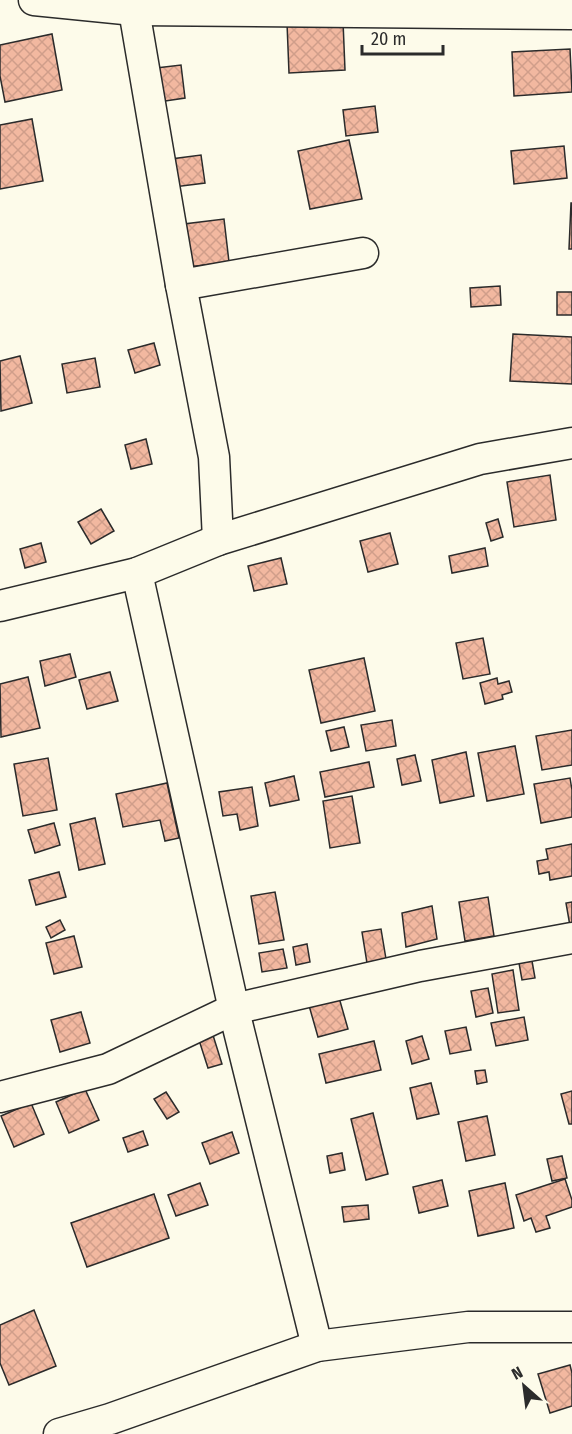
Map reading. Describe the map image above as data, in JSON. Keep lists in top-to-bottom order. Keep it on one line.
{"scale_bar":"20 m","north":"top left"}
